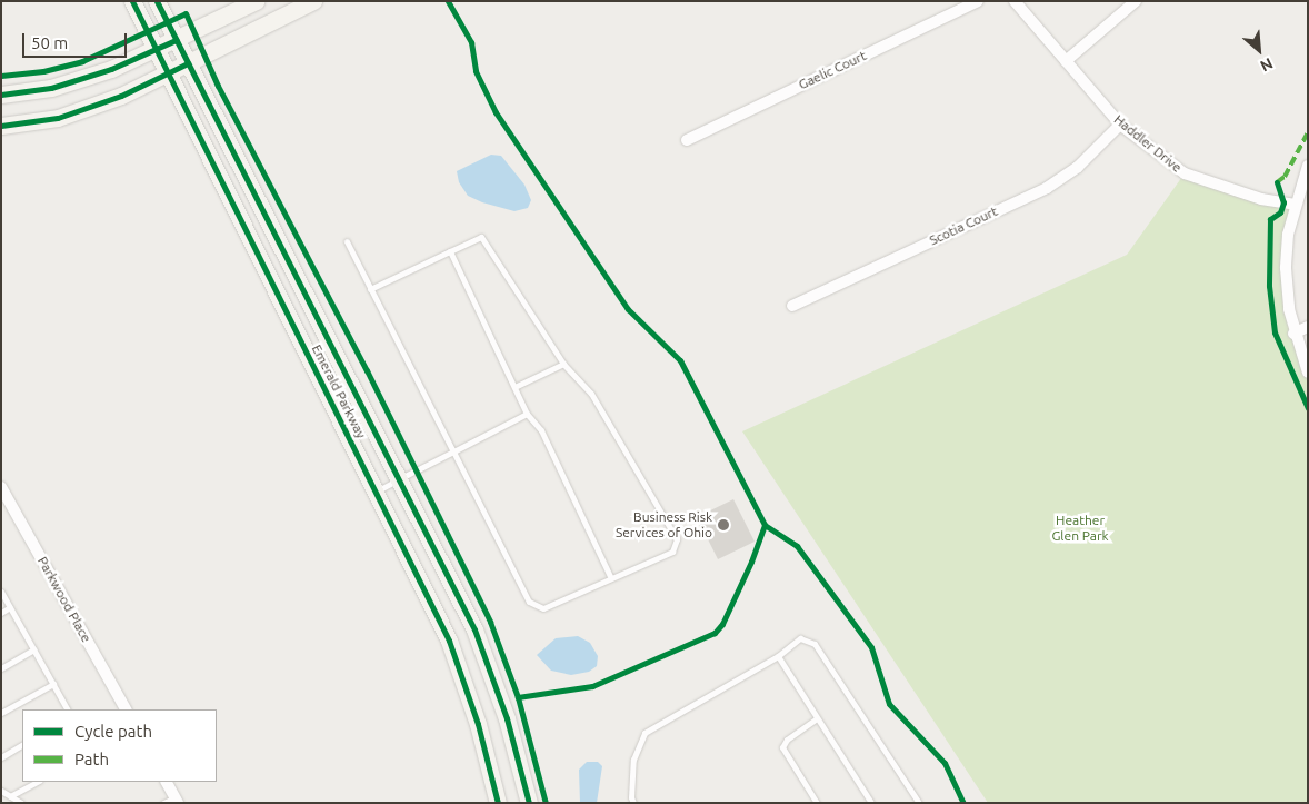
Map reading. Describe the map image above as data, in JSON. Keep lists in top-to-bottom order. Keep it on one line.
{"streets":{"main road":["Emerald Parkway"],"street":["Gaelic Court","Haddler Drive","Scotia Court","Parkwood Place"]},"crossings":[["Haddler Drive","Scotia Court"]],"parks":["Heather Glen Park"],"places":["Business Risk Services of Ohio"],"legend":["Cycle path","Path"],"scale_bar":"50 m","north":"bottom right"}
